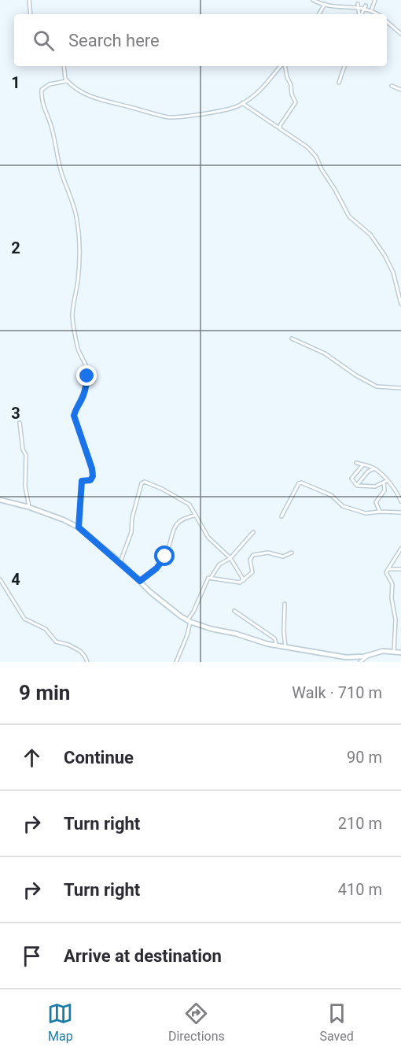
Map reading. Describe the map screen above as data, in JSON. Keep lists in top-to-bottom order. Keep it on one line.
{"page":{"search":"Search here","heading":["9 min","Walk · 710 m"],"list":[["Continue","90 m"],["Turn right","210 m"],["Turn right","410 m"],"Arrive at destination"],"nav":["Map","Directions","Saved"]},"grid":{"rows":["1","2","3","4"]}}
